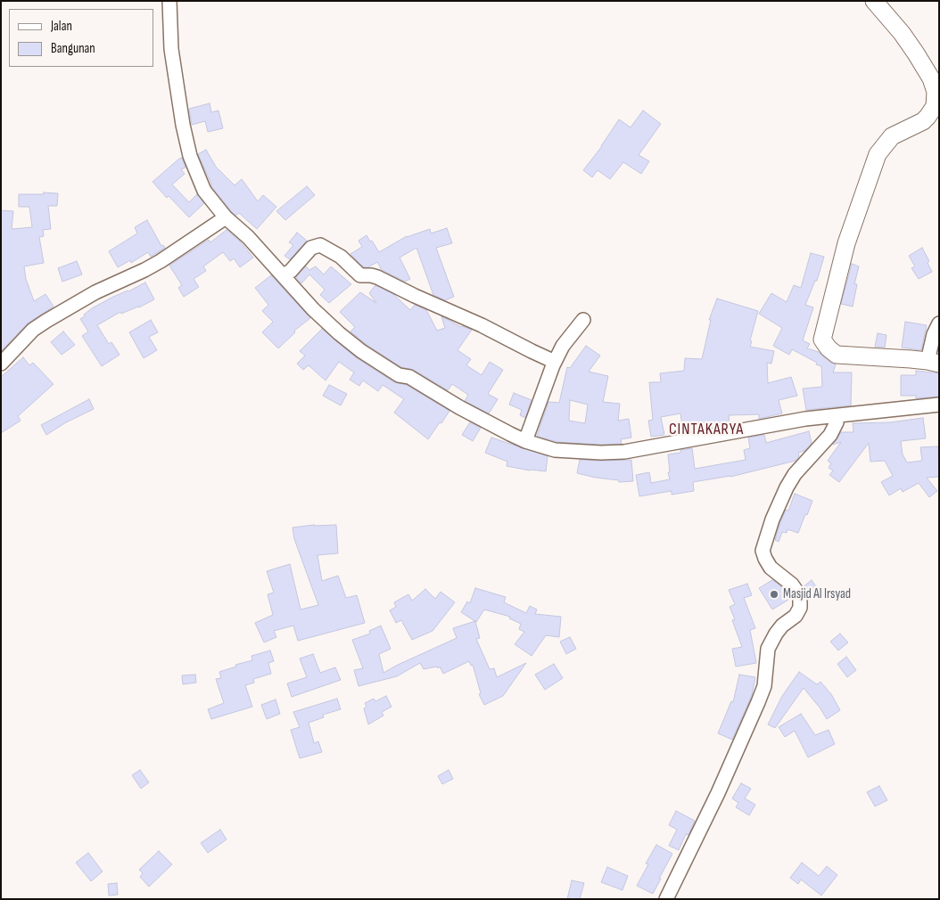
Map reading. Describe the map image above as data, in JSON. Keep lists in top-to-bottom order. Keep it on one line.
{"districts":["CINTAKARYA"],"places":["Masjid Al Irsyad"],"legend":["Jalan","Bangunan"]}
